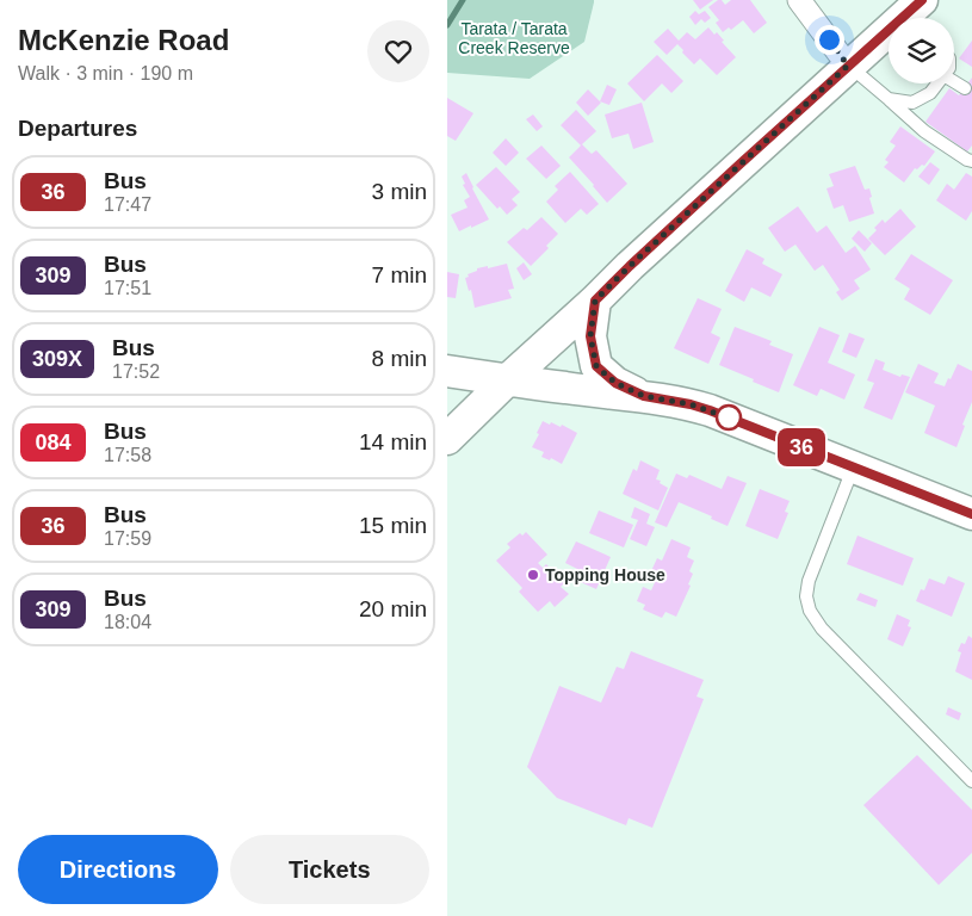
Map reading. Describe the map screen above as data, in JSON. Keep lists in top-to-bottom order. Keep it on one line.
{"parks":["Tarata / Tarata Creek Reserve"],"places":["Topping House"],"lines":["bus line 36"],"page":{"heading":[["McKenzie Road","Walk · 3 min · 190 m"],"Departures"],"on_map":"36","list":[{"mark":"36","name":"Bus","note":"17:47","value":"3 min"},{"mark":"309","name":"Bus","note":"17:51","value":"7 min"},{"mark":"309X","name":"Bus","note":"17:52","value":"8 min"},{"mark":"084","name":"Bus","note":"17:58","value":"14 min"},{"mark":"36","name":"Bus","note":"17:59","value":"15 min"},{"mark":"309","name":"Bus","note":"18:04","value":"20 min"}],"buttons":["Directions","Tickets"]}}
